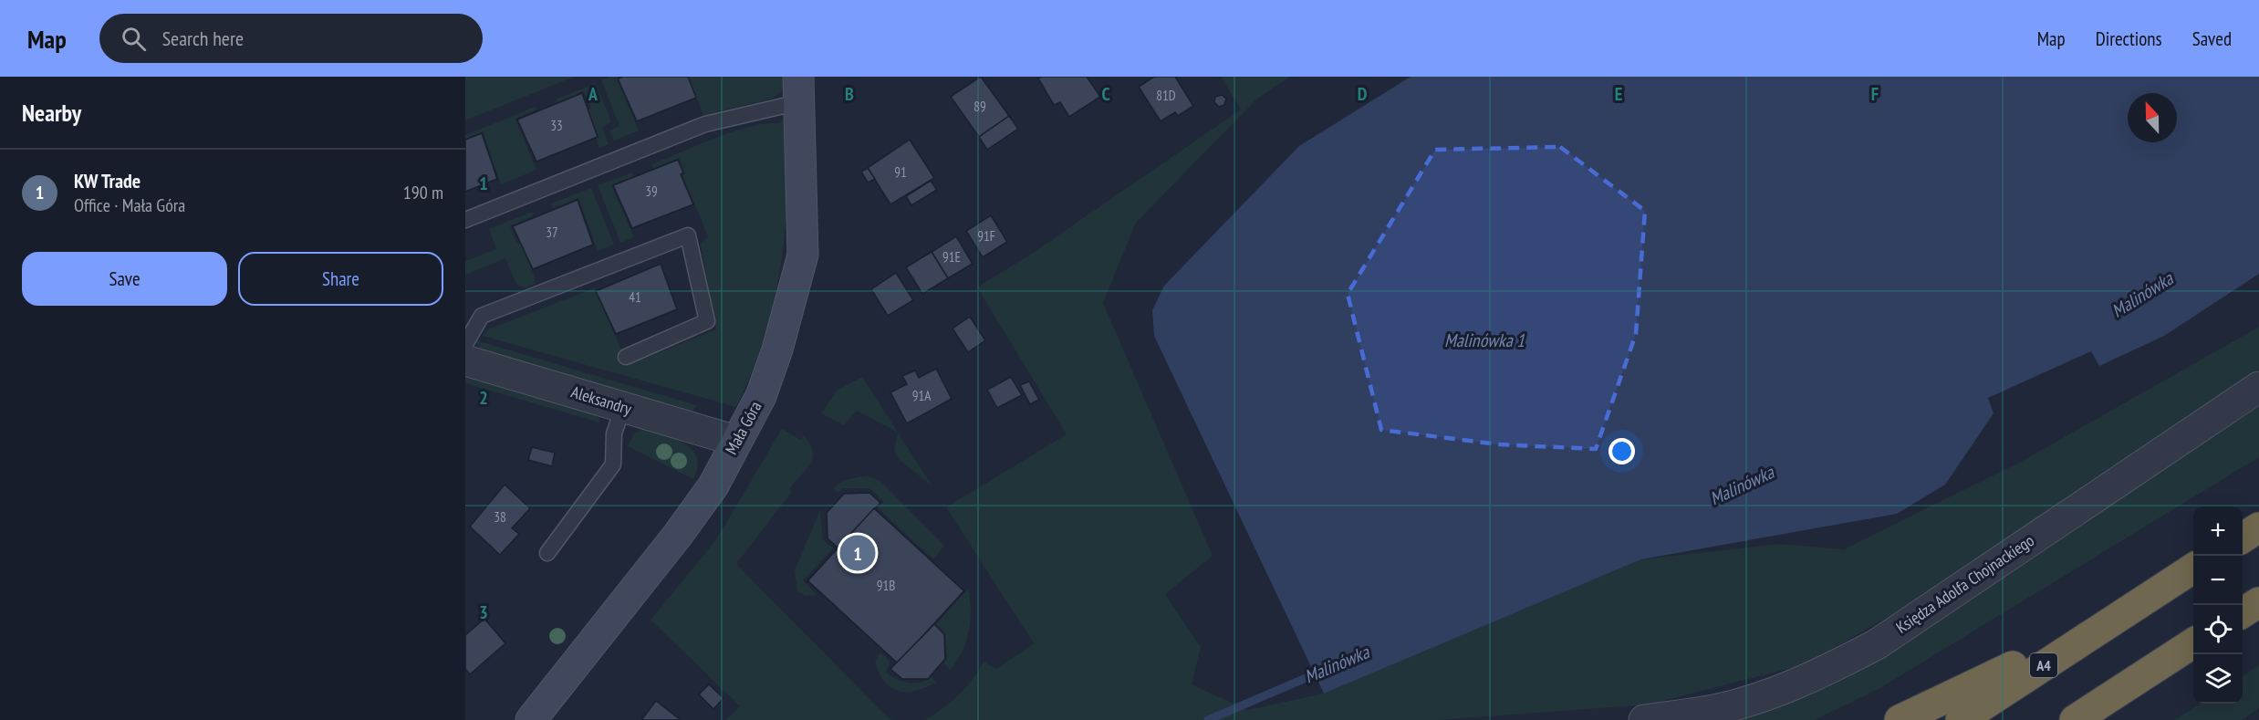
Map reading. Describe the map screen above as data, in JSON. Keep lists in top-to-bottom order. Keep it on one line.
{"streets":{"highway":["A4"],"street":["Aleksandry","Mała Góra","Księdza Adolfa Chojnackiego"]},"crossings":[["Aleksandry","Mała Góra"]],"water":["Malinówka","Malinówka 1"],"house_numbers":["81D","89","33","91","39","37","91F","91E","41","91A","38","91B"],"north":"top","page":{"header":"Map","search":"Search here","nav":["Map","Directions","Saved"],"heading":"Nearby","list":[{"mark":"1","name":"KW Trade","note":"Office · Mała Góra","value":"190 m"}],"buttons":["Save","Share"],"map_buttons":["+","−"],"pins":"1"},"grid":{"columns":["A","B","C","D","E","F"],"rows":["1","2","3"]}}
